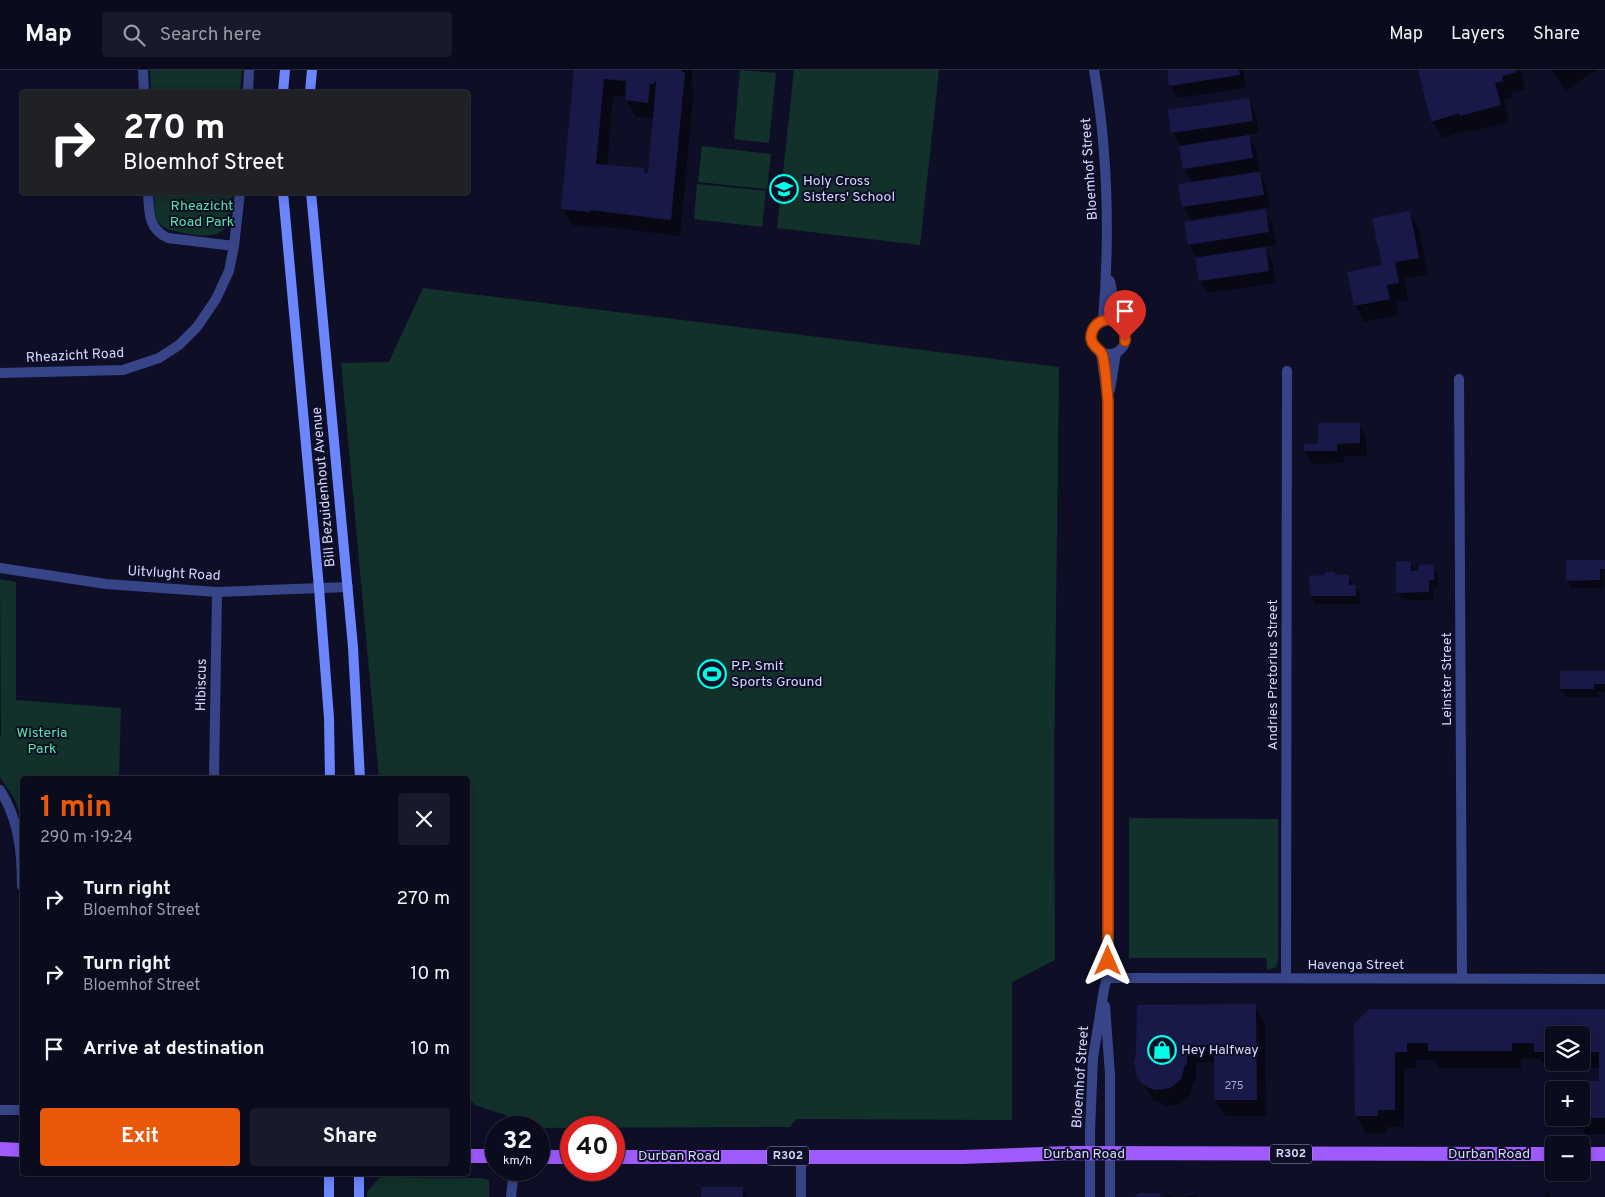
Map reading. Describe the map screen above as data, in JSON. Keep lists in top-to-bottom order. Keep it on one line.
{"streets":{"main road":["Bill Bezuidenhout Avenue","Durban Road","R302"],"street":["Bloemhof Street","Rheazicht Road","Uitvlught Road","Andries Pretorius Street","Leinster Street","Hibiscus","Havenga Street"]},"crossings":[["Bloemhof Street","Havenga Street"],["Bloemhof Street","Durban Road"],["Bill Bezuidenhout Avenue","Uitvlught Road"],["Uitvlught Road","Hibiscus"],["Andries Pretorius Street","Havenga Street"],["Leinster Street","Havenga Street"]],"parks":["Rheazicht Road Park","Wisteria Park"],"places":{"school or university":["Holy Cross Sisters' School"],"sports":["P.P. Smit Sports Ground"],"shop":["Hey Halfway"]},"house_numbers":["275"],"page":{"header":"Map","search":"Search here","nav":["Map","Layers","Share"],"turn":["270 m","Bloemhof Street"],"heading":["1 min","290 m · 19:24"],"list":[{"name":"Turn right","note":"Bloemhof Street","value":"270 m"},{"name":"Turn right","note":"Bloemhof Street","value":"10 m"},{"name":"Arrive at destination","value":"10 m"}],"map_buttons":["+","−"],"buttons":["Exit","Share"],"speed":"32 km/h","limit":"40"}}
